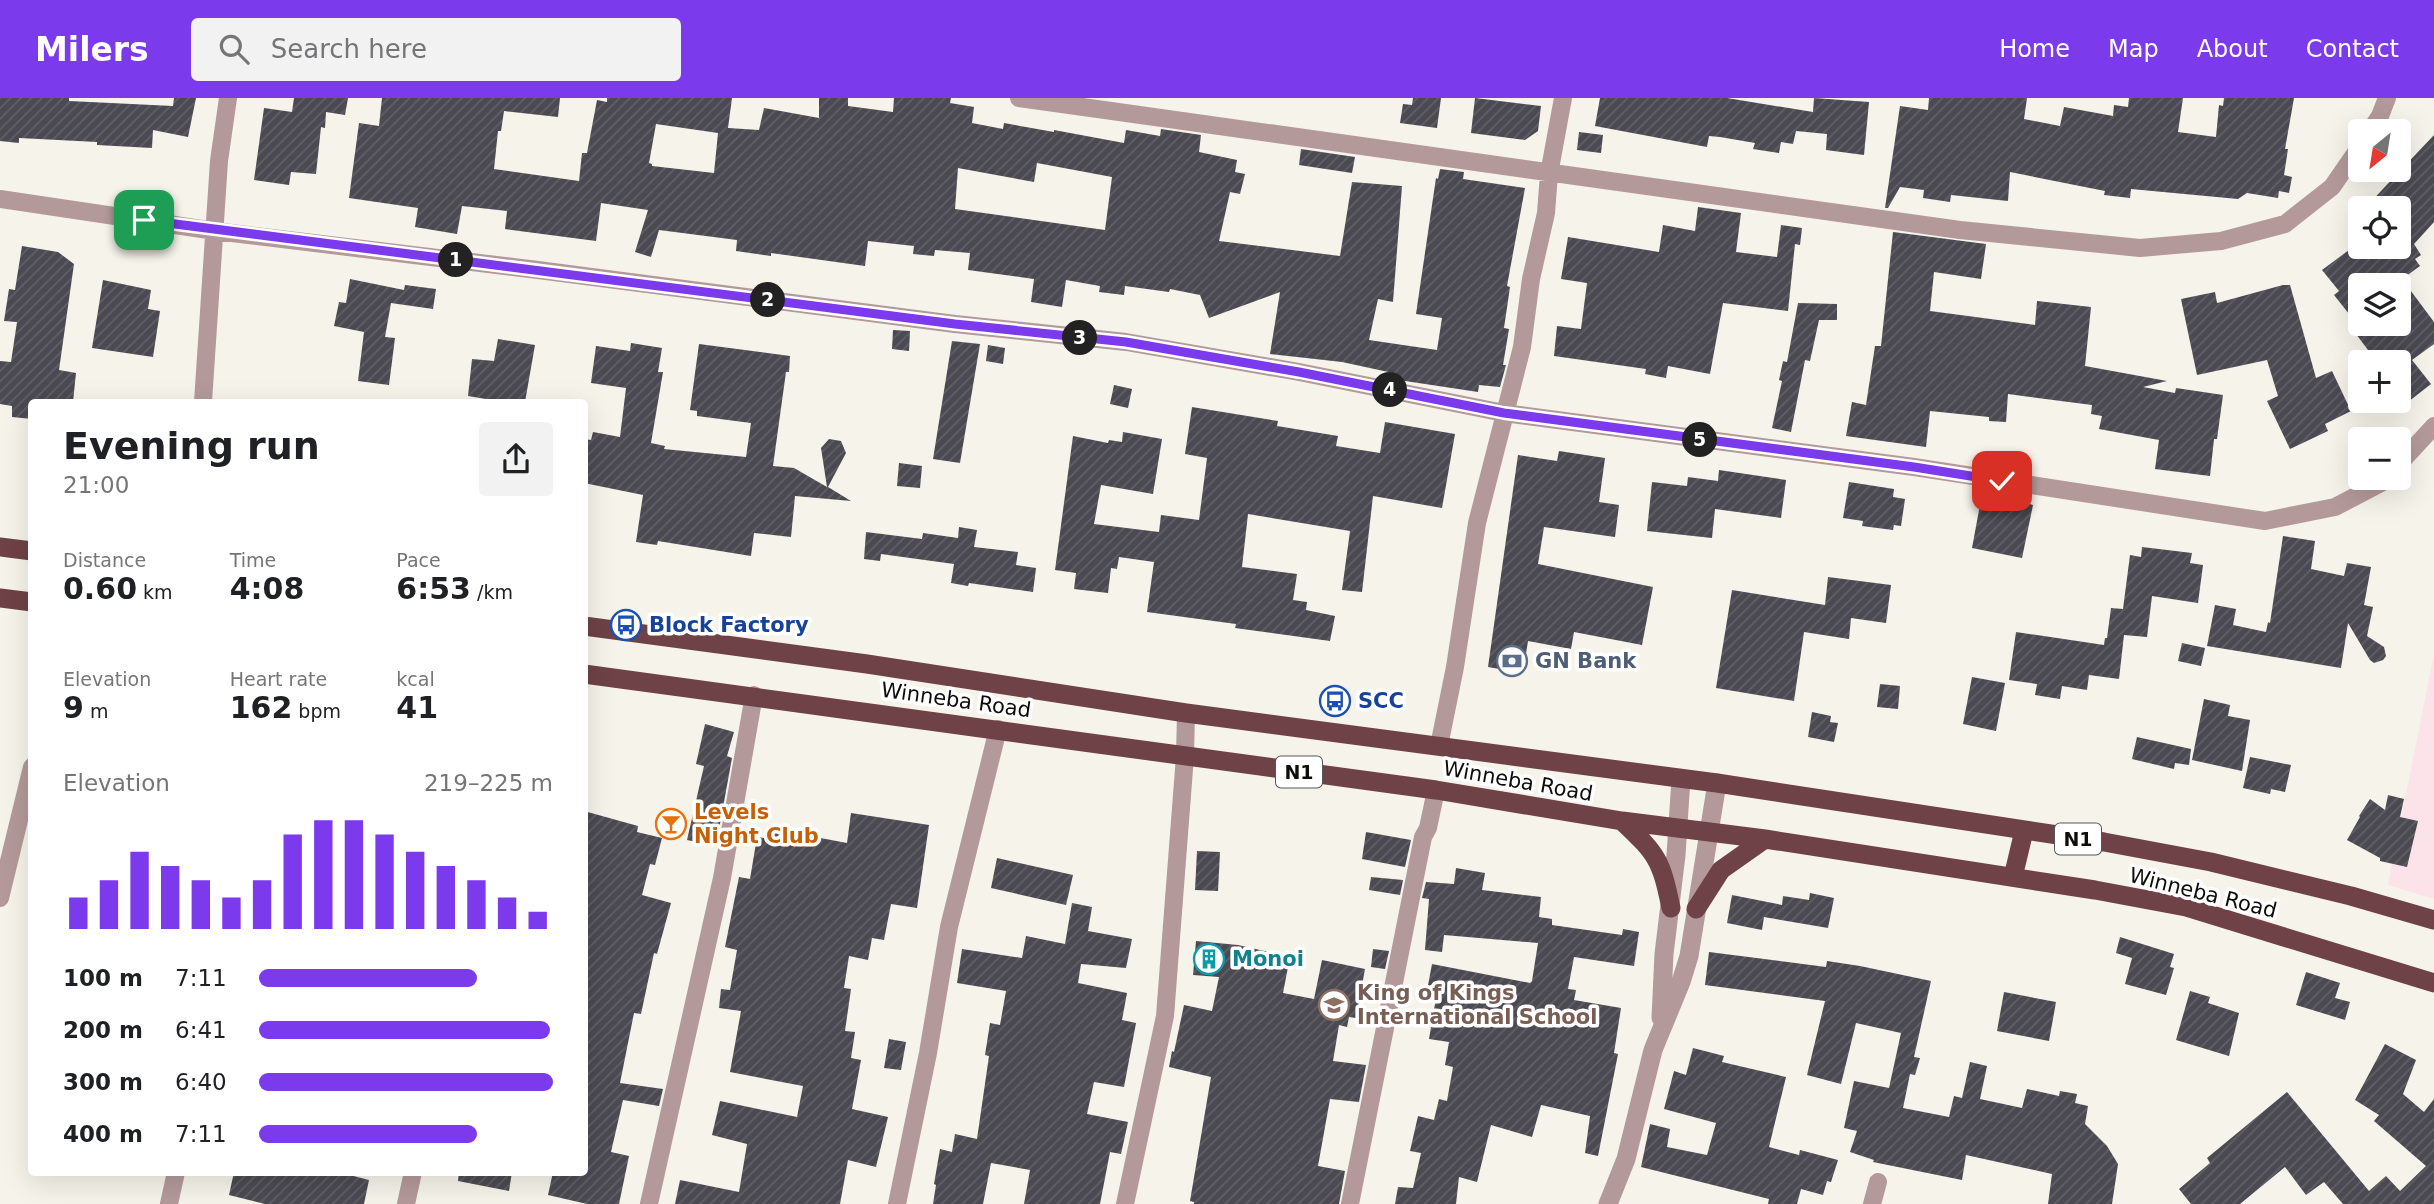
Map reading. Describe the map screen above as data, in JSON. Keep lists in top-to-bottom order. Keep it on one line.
{"streets":{"highway":["Winneba Road","N1"]},"places":{"bus stop":["Block Factory","SCC"],"bank":["GN Bank"],"bar":["Levels Night Club"],"building":["Monoi"],"school or university":["King of Kings International School"]},"north":"bottom left","page":{"header":"Milers","search":"Search here","nav":["Home","Map","About","Contact"],"map_buttons":["+","−"],"pins":["1","2","3","4","5"],"heading":["Evening run","21:00"],"stats":[["Distance","0.60 km"],["Time","4:08"],["Pace","6:53 /km"],["Elevation","9 m"],["Heart rate","162 bpm"],["kcal","41"]],"chart":["Elevation","219–225 m"],"list":[{"name":"100 m","note":"7:11"},{"name":"200 m","note":"6:41"},{"name":"300 m","note":"6:40"},{"name":"400 m","note":"7:11"}]}}
